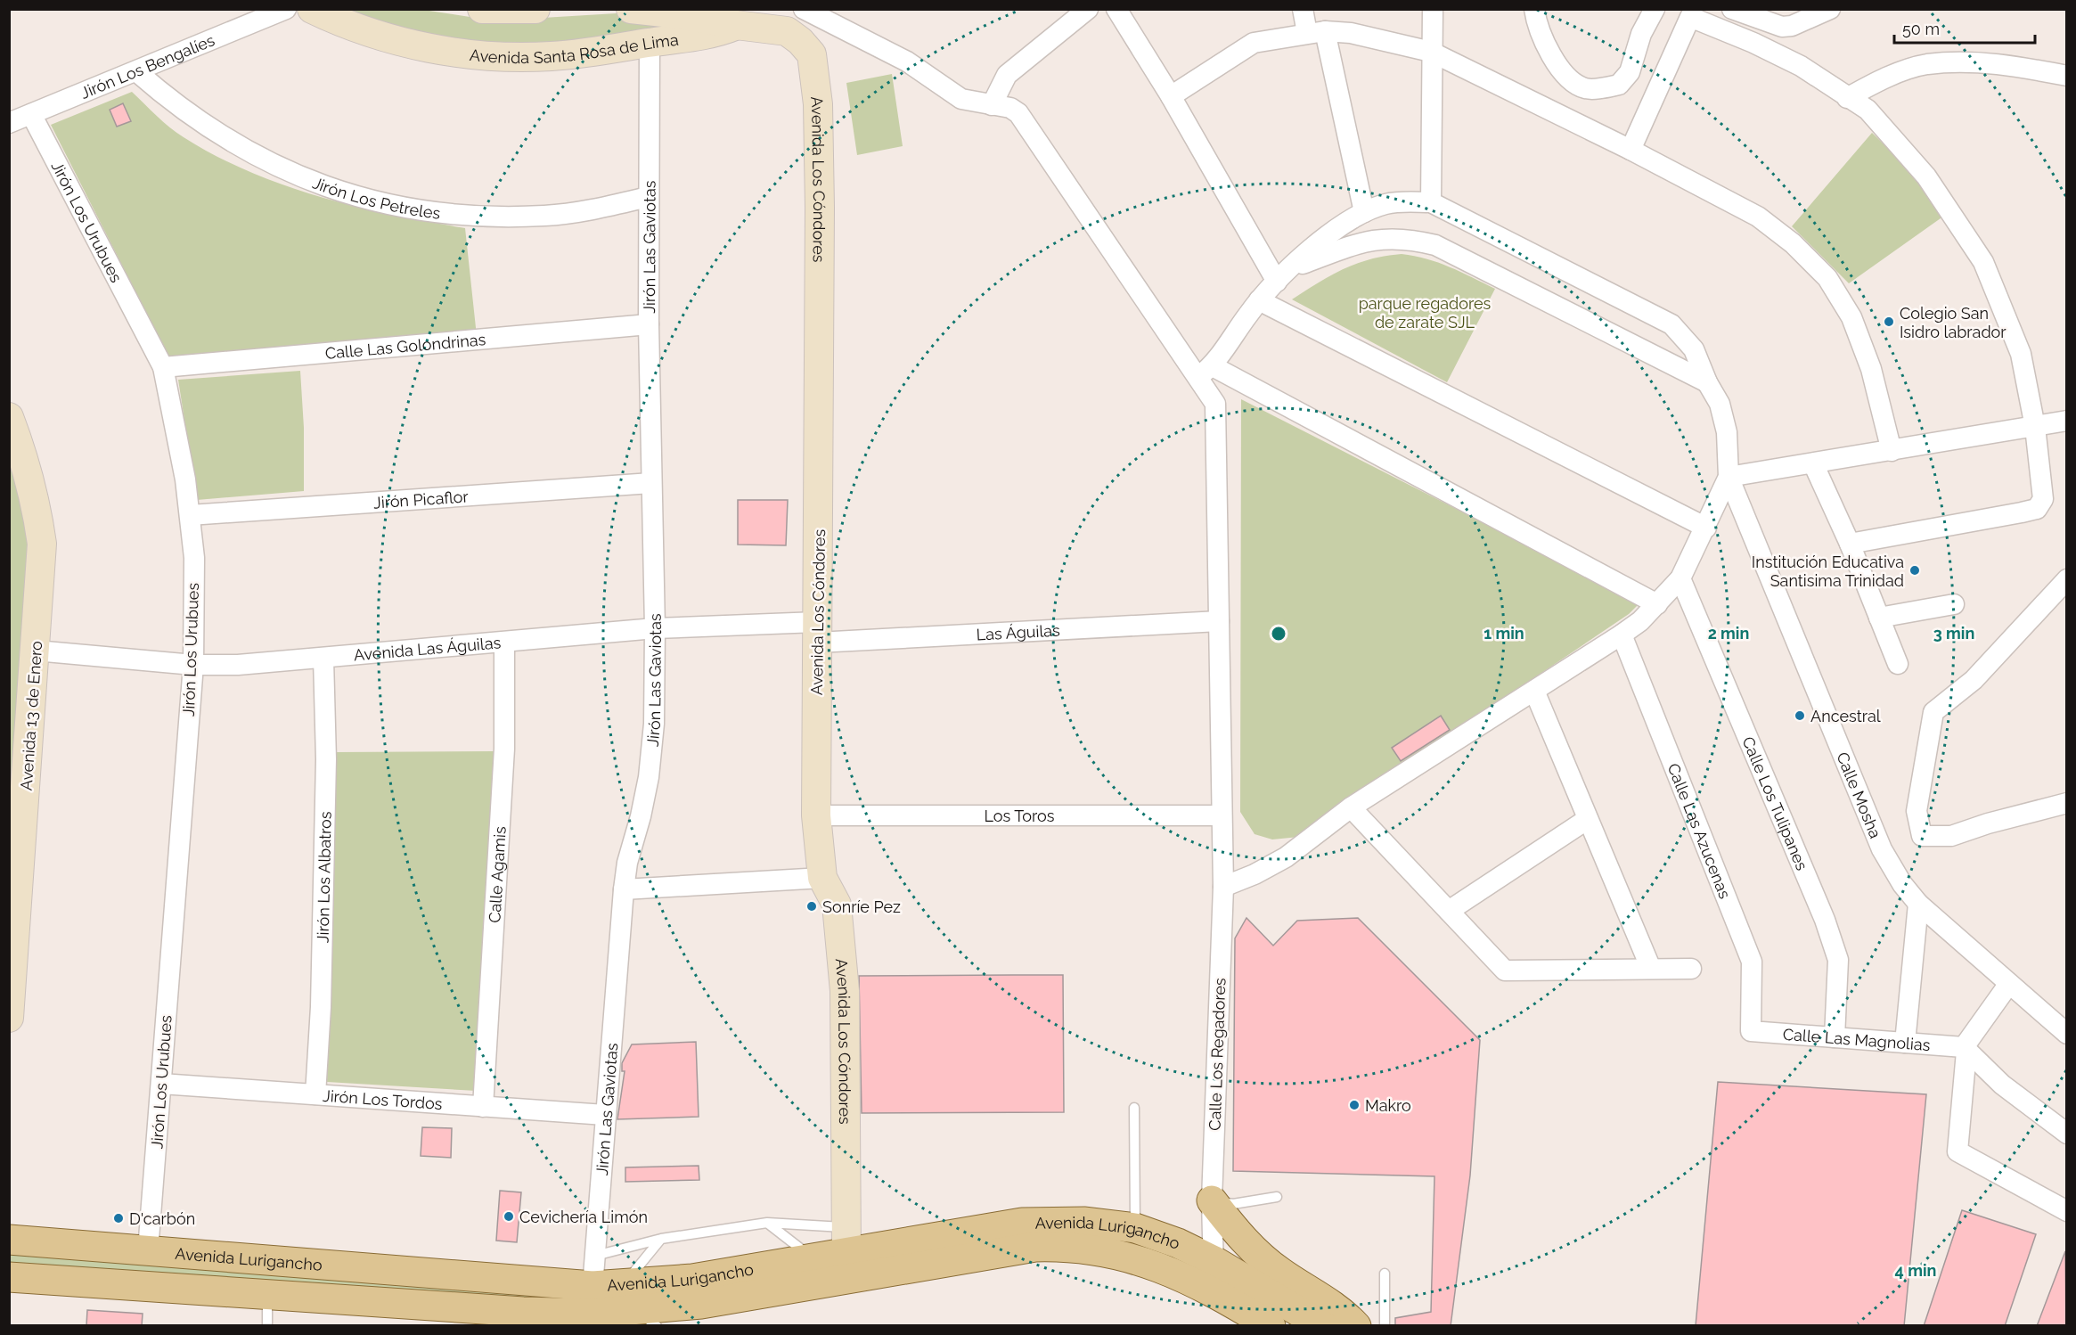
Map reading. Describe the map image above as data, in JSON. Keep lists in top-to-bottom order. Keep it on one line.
{"streets":{"main road":["Avenida Santa Rosa de Lima","Avenida Los Cóndores","Avenida 13 de Enero","Avenida Lurigancho"],"street":["Jirón Los Bengalíes","Jirón Los Petreles","Jirón Los Urubues","Jirón Las Gaviotas","Calle Las Golondrinas","Jirón Picaflor","Las Águilas","Avenida Las Águilas","Calle Mosha","Calle Los Tulipanes","Los Toros","Calle Las Azucenas","Calle Agamis","Jirón Los Albatros","Calle Las Magnolias","Calle Los Regadores","Jirón Los Tordos"]},"crossings":[["Avenida Santa Rosa de Lima","Avenida Los Cóndores"],["Avenida Santa Rosa de Lima","Jirón Las Gaviotas"],["Jirón Los Bengalíes","Jirón Los Petreles"],["Jirón Los Bengalíes","Jirón Los Urubues"],["Avenida Los Cóndores","Las Águilas"],["Avenida Los Cóndores","Avenida Las Águilas"],["Avenida Los Cóndores","Los Toros"],["Avenida Los Cóndores","Avenida Lurigancho"],["Jirón Los Petreles","Jirón Las Gaviotas"],["Jirón Los Urubues","Calle Las Golondrinas"],["Jirón Los Urubues","Jirón Picaflor"],["Jirón Los Urubues","Avenida Las Águilas"],["Jirón Los Urubues","Jirón Los Tordos"],["Jirón Los Urubues","Avenida Lurigancho"],["Jirón Las Gaviotas","Calle Las Golondrinas"],["Jirón Las Gaviotas","Jirón Picaflor"],["Jirón Las Gaviotas","Avenida Las Águilas"],["Jirón Las Gaviotas","Jirón Los Tordos"],["Jirón Las Gaviotas","Avenida Lurigancho"],["Las Águilas","Avenida Las Águilas"],["Las Águilas","Calle Los Regadores"],["Avenida Las Águilas","Avenida 13 de Enero"],["Avenida Las Águilas","Calle Agamis"],["Avenida Las Águilas","Jirón Los Albatros"],["Calle Los Tulipanes","Calle Las Magnolias"],["Los Toros","Calle Los Regadores"],["Calle Las Azucenas","Calle Las Magnolias"],["Calle Agamis","Jirón Los Tordos"],["Jirón Los Albatros","Jirón Los Tordos"],["Calle Los Regadores","Avenida Lurigancho"]],"parks":["parque regadores de zarate SJL"],"places":["Colegio San Isidro labrador","Institución Educativa Santisima Trinidad","Ancestral","Sonríe Pez","Makro","Cevichería Limón","D'carbón"],"scale_bar":"50 m","rings":["1 min","2 min","3 min","4 min"]}
